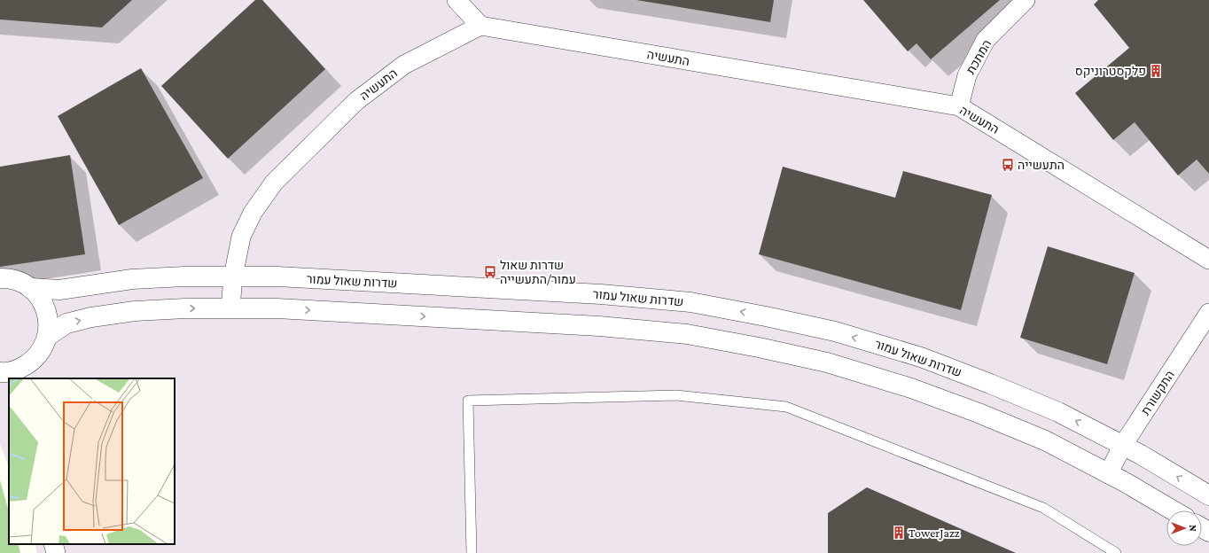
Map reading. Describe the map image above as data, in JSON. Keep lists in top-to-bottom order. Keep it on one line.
{"streets":{"street":["המתכת","התעשיה","שדרות שאול עמור","התקשורת"]},"crossings":[["המתכת","התעשיה"],["התעשיה","שדרות שאול עמור"],["שדרות שאול עמור","התקשורת"]],"places":{"building":["פלקסטרוניקס","TowerJazz"],"bus stop":["התעשייה","שדרות שאול עמור/התעשייה"]},"north":"right"}
